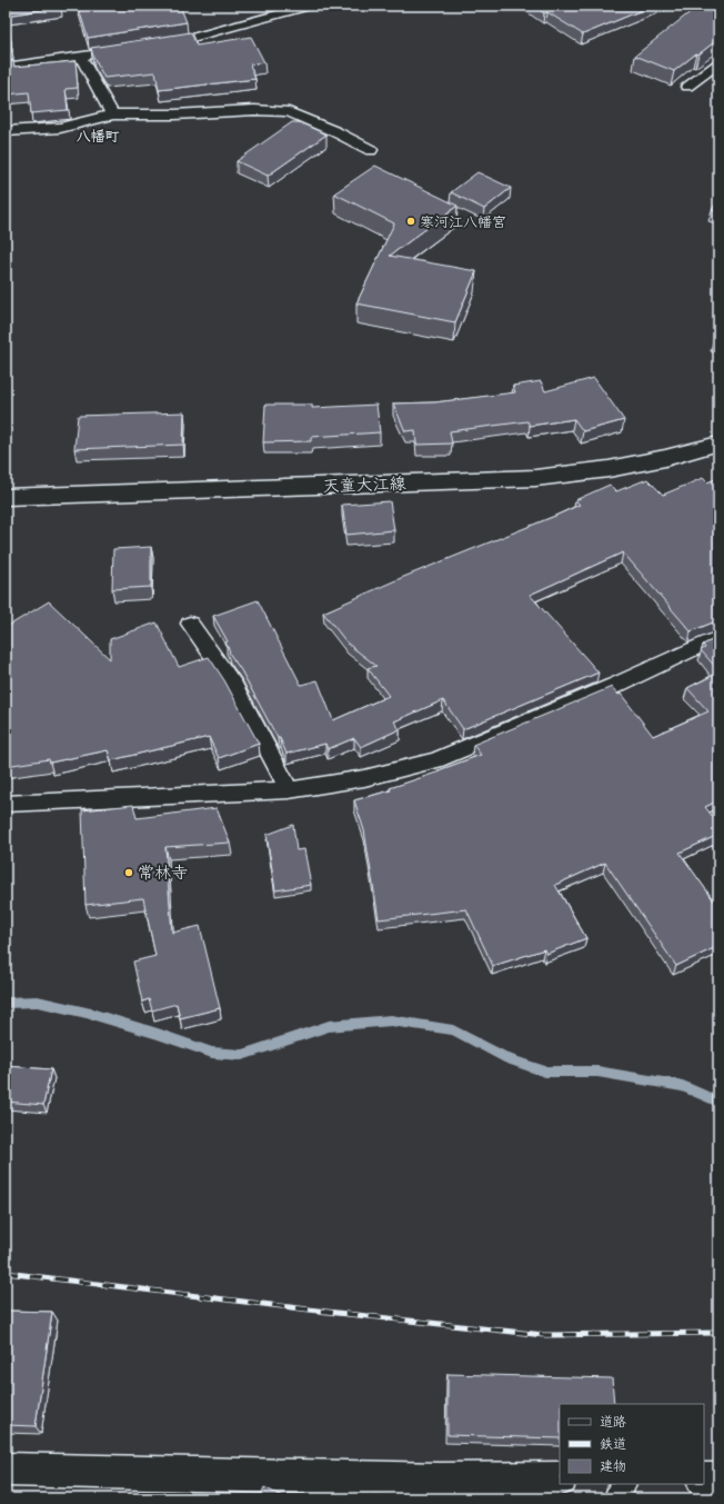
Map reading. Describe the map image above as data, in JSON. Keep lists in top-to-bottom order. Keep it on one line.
{"streets":{"main road":["天童大江線"]},"districts":["八幡町"],"places":["寒河江八幡宮","常林寺"],"legend":["道路","鉄道","建物"]}
